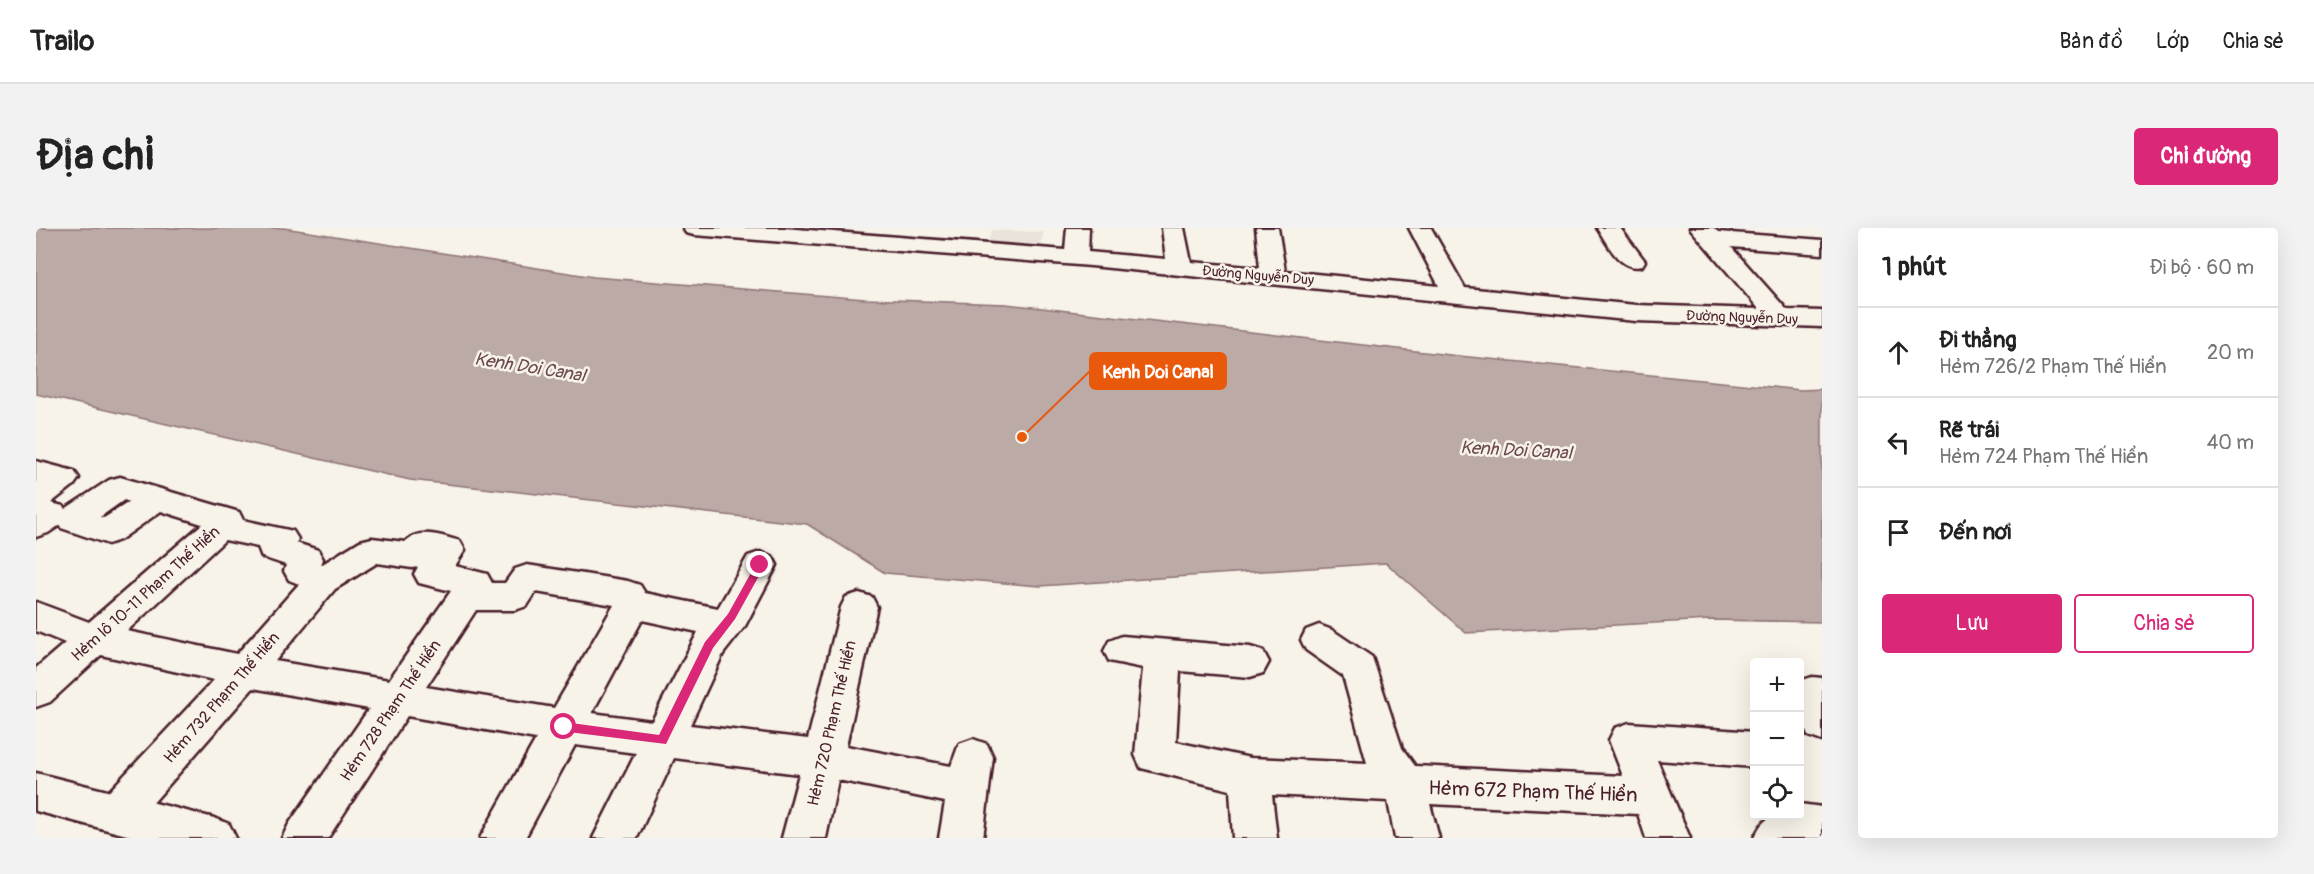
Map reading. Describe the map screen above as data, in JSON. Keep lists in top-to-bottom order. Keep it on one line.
{"streets":{"street":["Đường Nguyễn Duy","Hẻm lô 10-11 Phạm Thế Hiển","Hẻm 732 Phạm Thế Hiển","Hẻm 728 Phạm Thế Hiển","Hẻm 720 Phạm Thế Hiển","Hẻm 672 Phạm Thế Hiển"]},"crossings":[["Hẻm 732 Phạm Thế Hiển","Hẻm 728 Phạm Thế Hiển"]],"water":["Kenh Doi Canal"],"places":["Kenh Doi Canal"],"page":{"header":"Trailo","nav":["Bản đồ","Lớp","Chia sẻ"],"buttons":["Chỉ đường",["Lưu","Chia sẻ"]],"title":"Địa chỉ","heading":["1 phút","Đi bộ · 60 m"],"list":[["Đi thẳng","Hẻm 726/2 Phạm Thế Hiển","20 m"],["Rẽ trái","Hẻm 724 Phạm Thế Hiển","40 m"],"Đến nơi"],"map_buttons":["+","−"]}}
